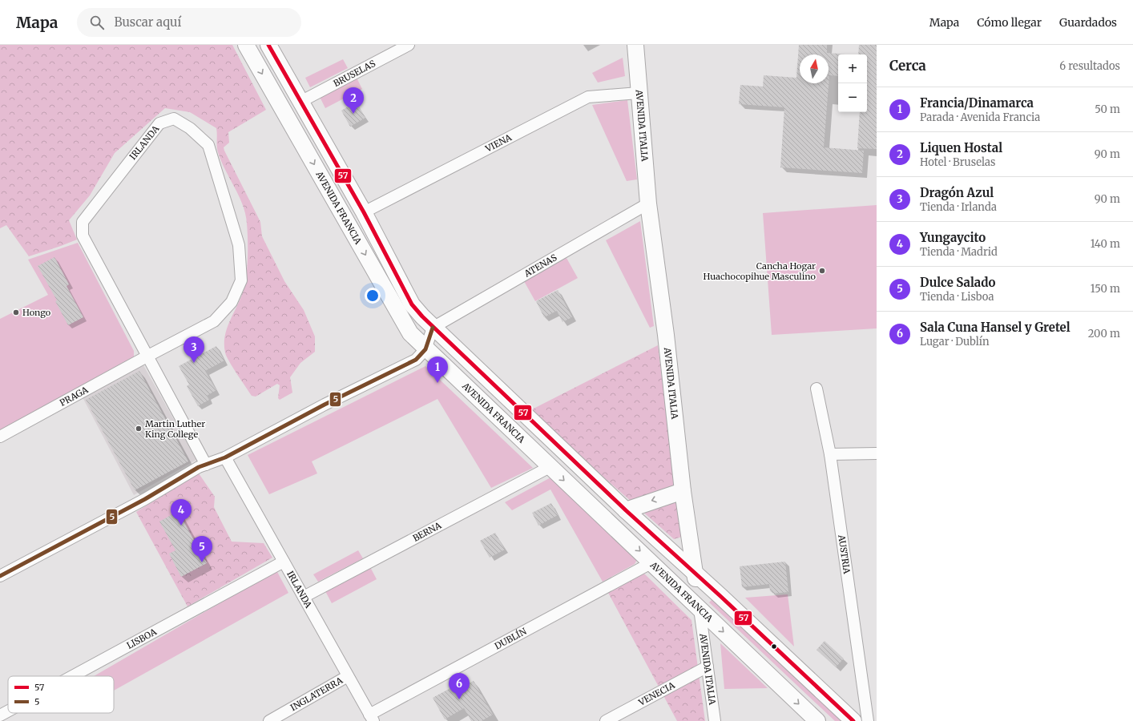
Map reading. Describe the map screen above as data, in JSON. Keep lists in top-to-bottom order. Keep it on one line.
{"streets":{"main road":["AVENIDA ITALIA","AVENIDA FRANCIA"],"street":["BRUSELAS","IRLANDA","VIENA","ATENAS","PRAGA","BERNA","AUSTRIA","LISBOA","DUBLÍN","INGLATERRA","VENECIA"]},"crossings":[["BRUSELAS","AVENIDA FRANCIA"],["AVENIDA ITALIA","VIENA"],["AVENIDA ITALIA","AVENIDA FRANCIA"],["AVENIDA ITALIA","ATENAS"],["AVENIDA ITALIA","VENECIA"],["IRLANDA","PRAGA"],["IRLANDA","BERNA"],["IRLANDA","LISBOA"],["IRLANDA","DUBLÍN"],["IRLANDA","INGLATERRA"],["VIENA","AVENIDA FRANCIA"],["AVENIDA FRANCIA","ATENAS"],["AVENIDA FRANCIA","BERNA"],["AVENIDA FRANCIA","DUBLÍN"]],"places":["Cancha Hogar Huachocopihue Masculino","Hongo","Martin Luther King College"],"lines":["transit line 57","transit line 5"],"legend":["57","5"],"north":"top","page":{"header":"Mapa","search":"Buscar aquí","nav":["Mapa","Cómo llegar","Guardados"],"heading":["Cerca","6 resultados"],"map_buttons":["+","−"],"list":[{"mark":"1","name":"Francia/Dinamarca","note":"Parada · Avenida Francia","value":"50 m"},{"mark":"2","name":"Liquen Hostal","note":"Hotel · Bruselas","value":"90 m"},{"mark":"3","name":"Dragón Azul","note":"Tienda · Irlanda","value":"90 m"},{"mark":"4","name":"Yungaycito","note":"Tienda · Madrid","value":"140 m"},{"mark":"5","name":"Dulce Salado","note":"Tienda · Lisboa","value":"150 m"},{"mark":"6","name":"Sala Cuna Hansel y Gretel","note":"Lugar · Dublín","value":"200 m"}],"pins":["2","3","1","4","5","6"]}}
